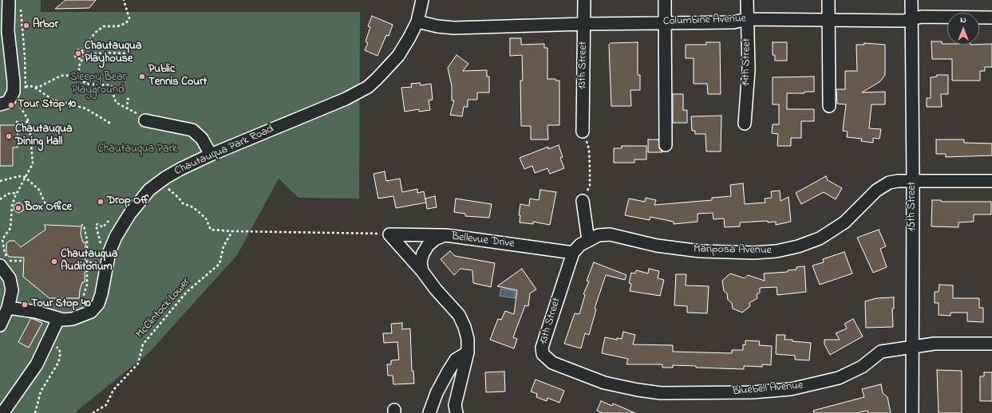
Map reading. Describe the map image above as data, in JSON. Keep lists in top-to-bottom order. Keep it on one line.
{"streets":{"street":["Columbine Avenue","14th Street","13th Street","Chautauqua Park Road","15th Street","Bellevue Drive","Mariposa Avenue","Bluebell Avenue"],"path":["McClintock Lower"]},"crossings":[["Columbine Avenue","14th Street"],["Columbine Avenue","13th Street"],["Columbine Avenue","Chautauqua Park Road"],["Columbine Avenue","15th Street"],["13th Street","Bellevue Drive"],["13th Street","Mariposa Avenue"],["13th Street","Bluebell Avenue"],["15th Street","Mariposa Avenue"],["15th Street","Bluebell Avenue"],["Bellevue Drive","Mariposa Avenue"]],"parks":["Sleepy Bear Playground","Chautauqua Park"],"places":["Arbor","Chautauqua Playhouse","Public Tennis Court","Tour Stop 10","Chautauqua Dining Hall","Drop Off","Box Office","Chautauqua Auditorium","Tour Stop 40"],"north":"top"}
